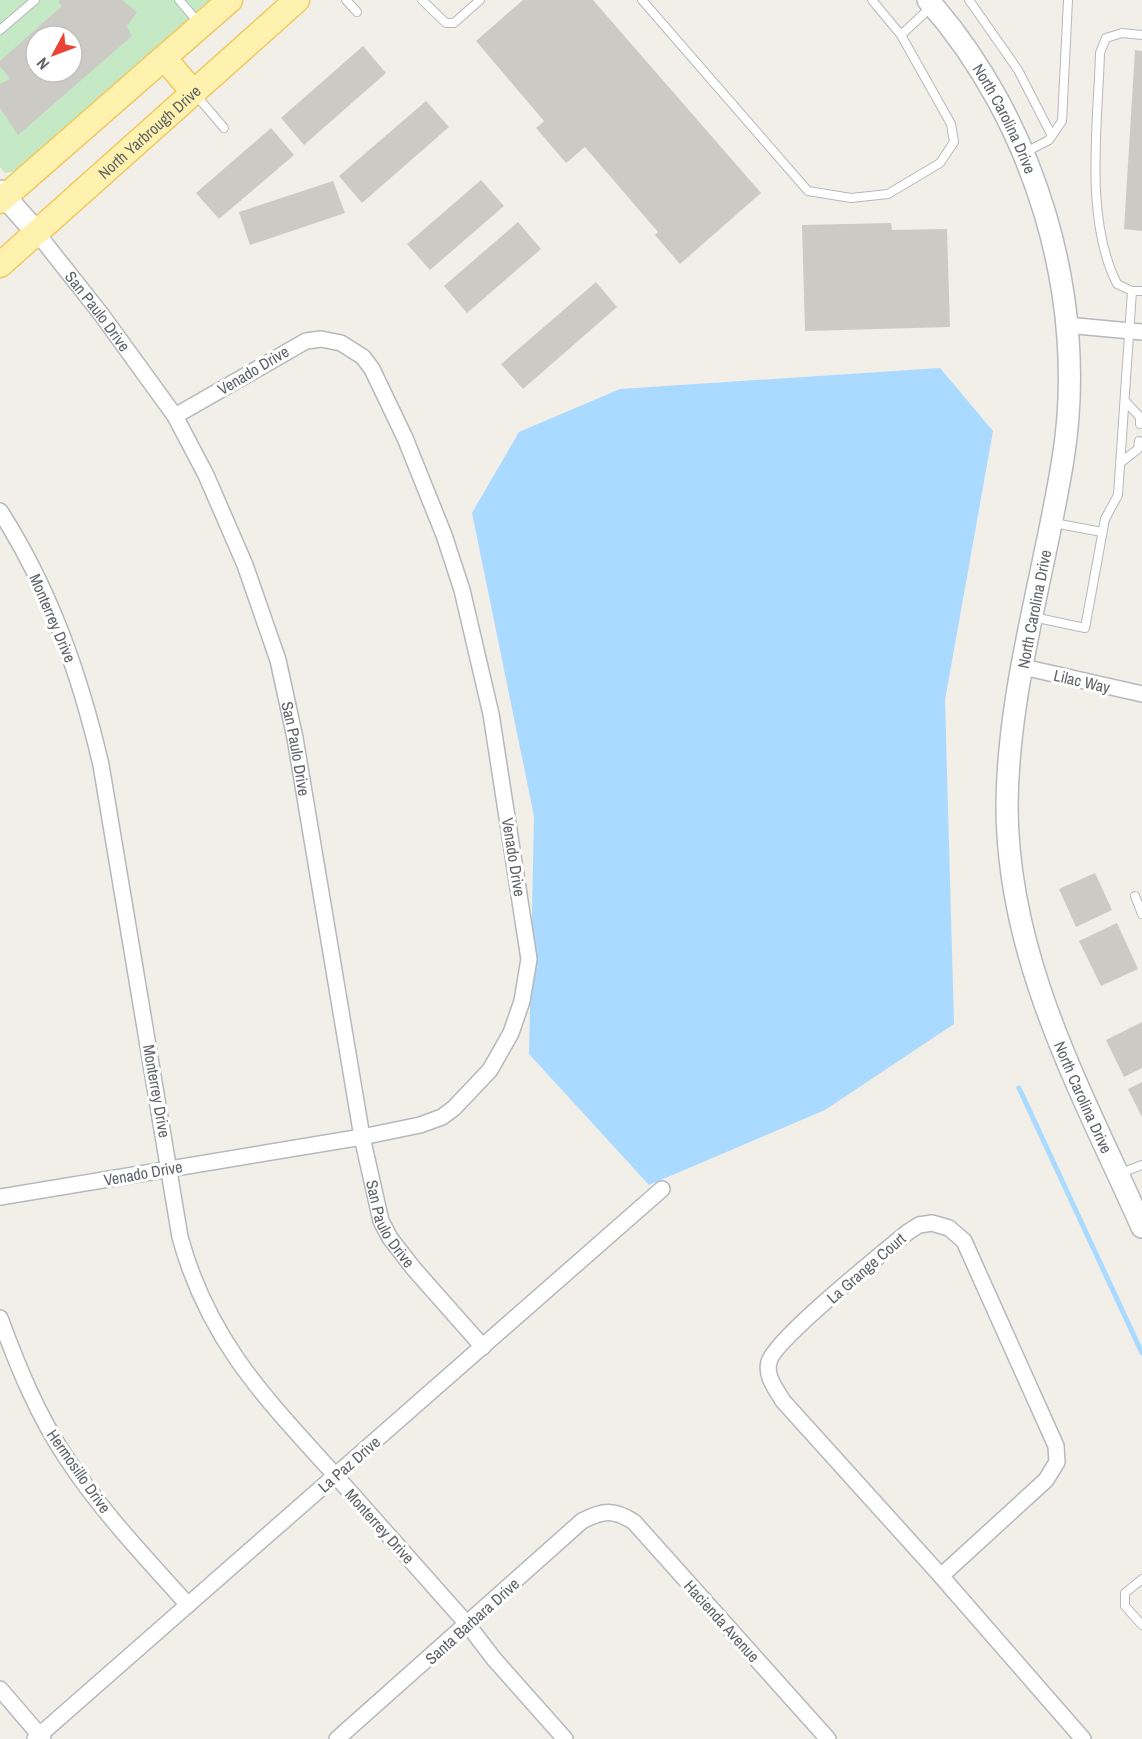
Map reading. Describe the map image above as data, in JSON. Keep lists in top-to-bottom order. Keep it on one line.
{"streets":{"main road":["North Carolina Drive","North Yarbrough Drive","San Paulo Drive"],"street":["Venado Drive","Monterrey Drive","Lilac Way","La Grange Court","La Paz Drive","Hermosillo Drive","Santa Barbara Drive","Hacienda Avenue"]},"crossings":[["North Carolina Drive","Lilac Way"],["North Yarbrough Drive","San Paulo Drive"],["San Paulo Drive","Venado Drive"],["San Paulo Drive","La Paz Drive"],["Venado Drive","Monterrey Drive"],["Monterrey Drive","La Paz Drive"],["Monterrey Drive","Santa Barbara Drive"],["La Paz Drive","Hermosillo Drive"],["Santa Barbara Drive","Hacienda Avenue"]],"north":"bottom left"}
